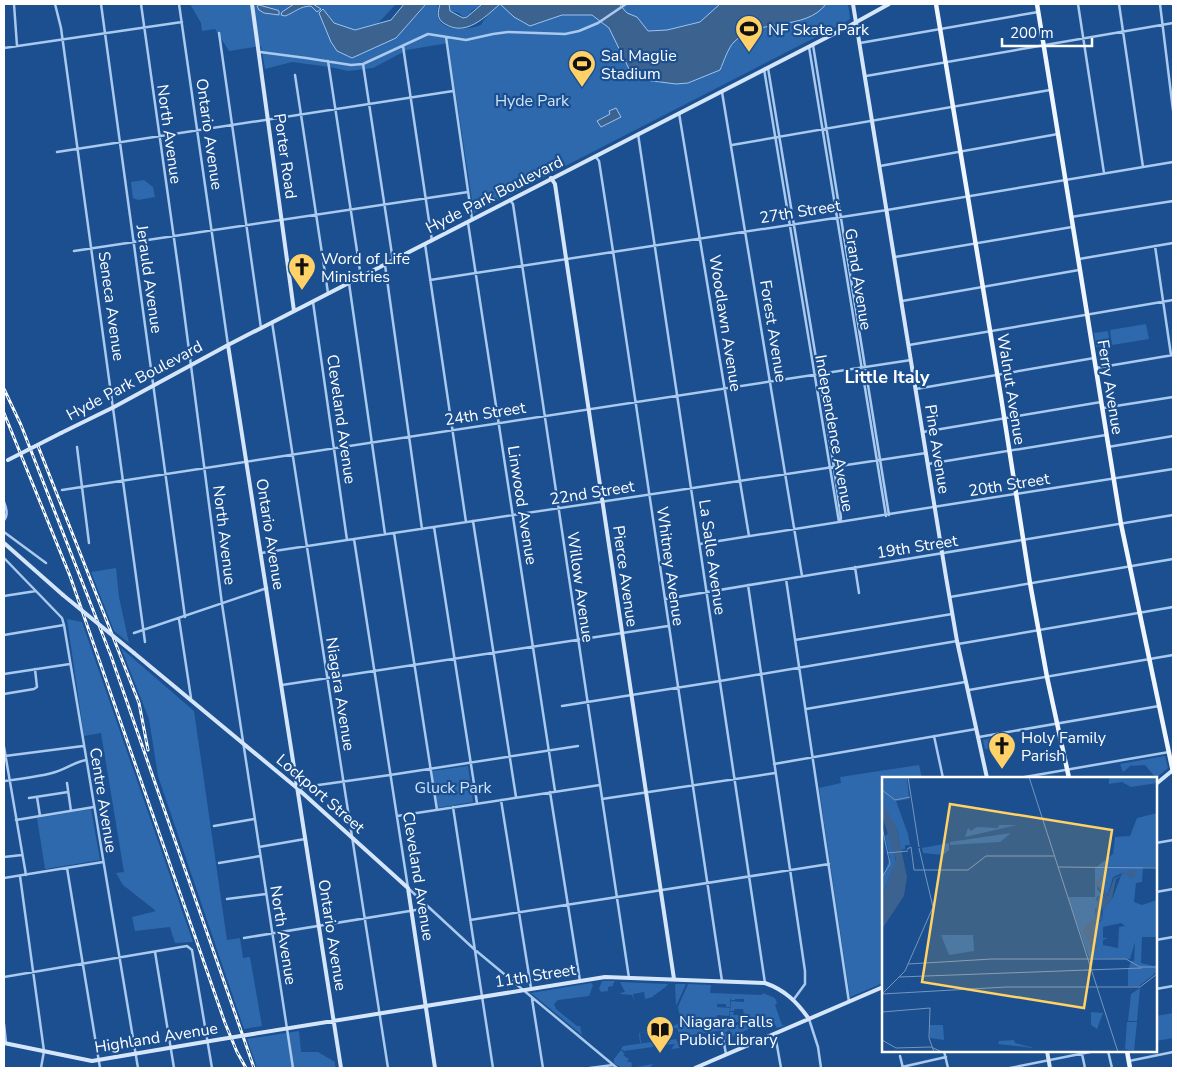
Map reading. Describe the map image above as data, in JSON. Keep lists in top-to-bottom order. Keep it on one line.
{"streets":{"main road":["Ontario Avenue","Porter Road","Hyde Park Boulevard","Ferry Avenue","Walnut Avenue","Cleveland Avenue","Pine Avenue","Pierce Avenue","Lockport Street","11th Street","Highland Avenue"],"street":["North Avenue","27th Street","Jerauld Avenue","Grand Avenue","Seneca Avenue","Woodlawn Avenue","Forest Avenue","24th Street","Independence Avenue","20th Street","22nd Street","Linwood Avenue","19th Street","La Salle Avenue","Whitney Avenue","Willow Avenue","Niagara Avenue","Centre Avenue"]},"crossings":[["North Avenue","Hyde Park Boulevard"],["North Avenue","24th Street"],["North Avenue","Lockport Street"],["North Avenue","11th Street"],["Ontario Avenue","Hyde Park Boulevard"],["Ontario Avenue","24th Street"],["Ontario Avenue","22nd Street"],["Ontario Avenue","Lockport Street"],["Ontario Avenue","11th Street"],["Porter Road","Hyde Park Boulevard"],["Hyde Park Boulevard","Jerauld Avenue"],["Hyde Park Boulevard","Grand Avenue"],["Hyde Park Boulevard","Seneca Avenue"],["Hyde Park Boulevard","Woodlawn Avenue"],["Hyde Park Boulevard","Forest Avenue"],["Hyde Park Boulevard","Cleveland Avenue"],["Hyde Park Boulevard","Independence Avenue"],["Hyde Park Boulevard","Pine Avenue"],["Hyde Park Boulevard","Linwood Avenue"],["Hyde Park Boulevard","La Salle Avenue"],["Hyde Park Boulevard","Whitney Avenue"],["Hyde Park Boulevard","Pierce Avenue"],["Hyde Park Boulevard","Willow Avenue"],["Hyde Park Boulevard","Niagara Avenue"],["27th Street","Grand Avenue"],["27th Street","Woodlawn Avenue"],["27th Street","Forest Avenue"],["27th Street","Ferry Avenue"],["27th Street","Walnut Avenue"],["27th Street","Independence Avenue"],["27th Street","Pine Avenue"],["27th Street","Linwood Avenue"],["27th Street","La Salle Avenue"],["27th Street","Whitney Avenue"],["27th Street","Pierce Avenue"],["27th Street","Willow Avenue"],["Jerauld Avenue","24th Street"],["Grand Avenue","24th Street"],["Grand Avenue","22nd Street"],["Seneca Avenue","24th Street"],["Woodlawn Avenue","24th Street"],["Woodlawn Avenue","20th Street"],["Woodlawn Avenue","22nd Street"],["Forest Avenue","24th Street"],["Forest Avenue","20th Street"],["Forest Avenue","22nd Street"],["Forest Avenue","19th Street"],["Ferry Avenue","20th Street"],["Ferry Avenue","19th Street"],["Walnut Avenue","20th Street"],["Walnut Avenue","19th Street"],["24th Street","Cleveland Avenue"],["24th Street","Independence Avenue"],["24th Street","Pine Avenue"],["24th Street","Linwood Avenue"],["24th Street","La Salle Avenue"],["24th Street","Whitney Avenue"],["24th Street","Pierce Avenue"],["24th Street","Willow Avenue"],["24th Street","Niagara Avenue"],["Cleveland Avenue","22nd Street"],["Cleveland Avenue","Lockport Street"],["Cleveland Avenue","11th Street"],["Independence Avenue","20th Street"],["Independence Avenue","22nd Street"],["Pine Avenue","20th Street"],["Pine Avenue","22nd Street"],["Pine Avenue","19th Street"],["20th Street","La Salle Avenue"],["22nd Street","Linwood Avenue"],["22nd Street","La Salle Avenue"],["22nd Street","Whitney Avenue"],["22nd Street","Pierce Avenue"],["22nd Street","Willow Avenue"],["22nd Street","Niagara Avenue"],["19th Street","La Salle Avenue"],["19th Street","Whitney Avenue"],["La Salle Avenue","11th Street"],["Whitney Avenue","11th Street"],["Pierce Avenue","11th Street"],["Willow Avenue","11th Street"],["Niagara Avenue","Lockport Street"],["Niagara Avenue","11th Street"],["Lockport Street","11th Street"],["Centre Avenue","Highland Avenue"],["11th Street","Highland Avenue"]],"districts":["Little Italy"],"parks":["Hyde Park","Gluck Park"],"places":{"sports":["NF Skate Park","Sal Maglie Stadium"],"church":["Word of Life Ministries","Holy Family Parish"],"library":["Niagara Falls Public Library"]},"scale_bar":"200 m"}
